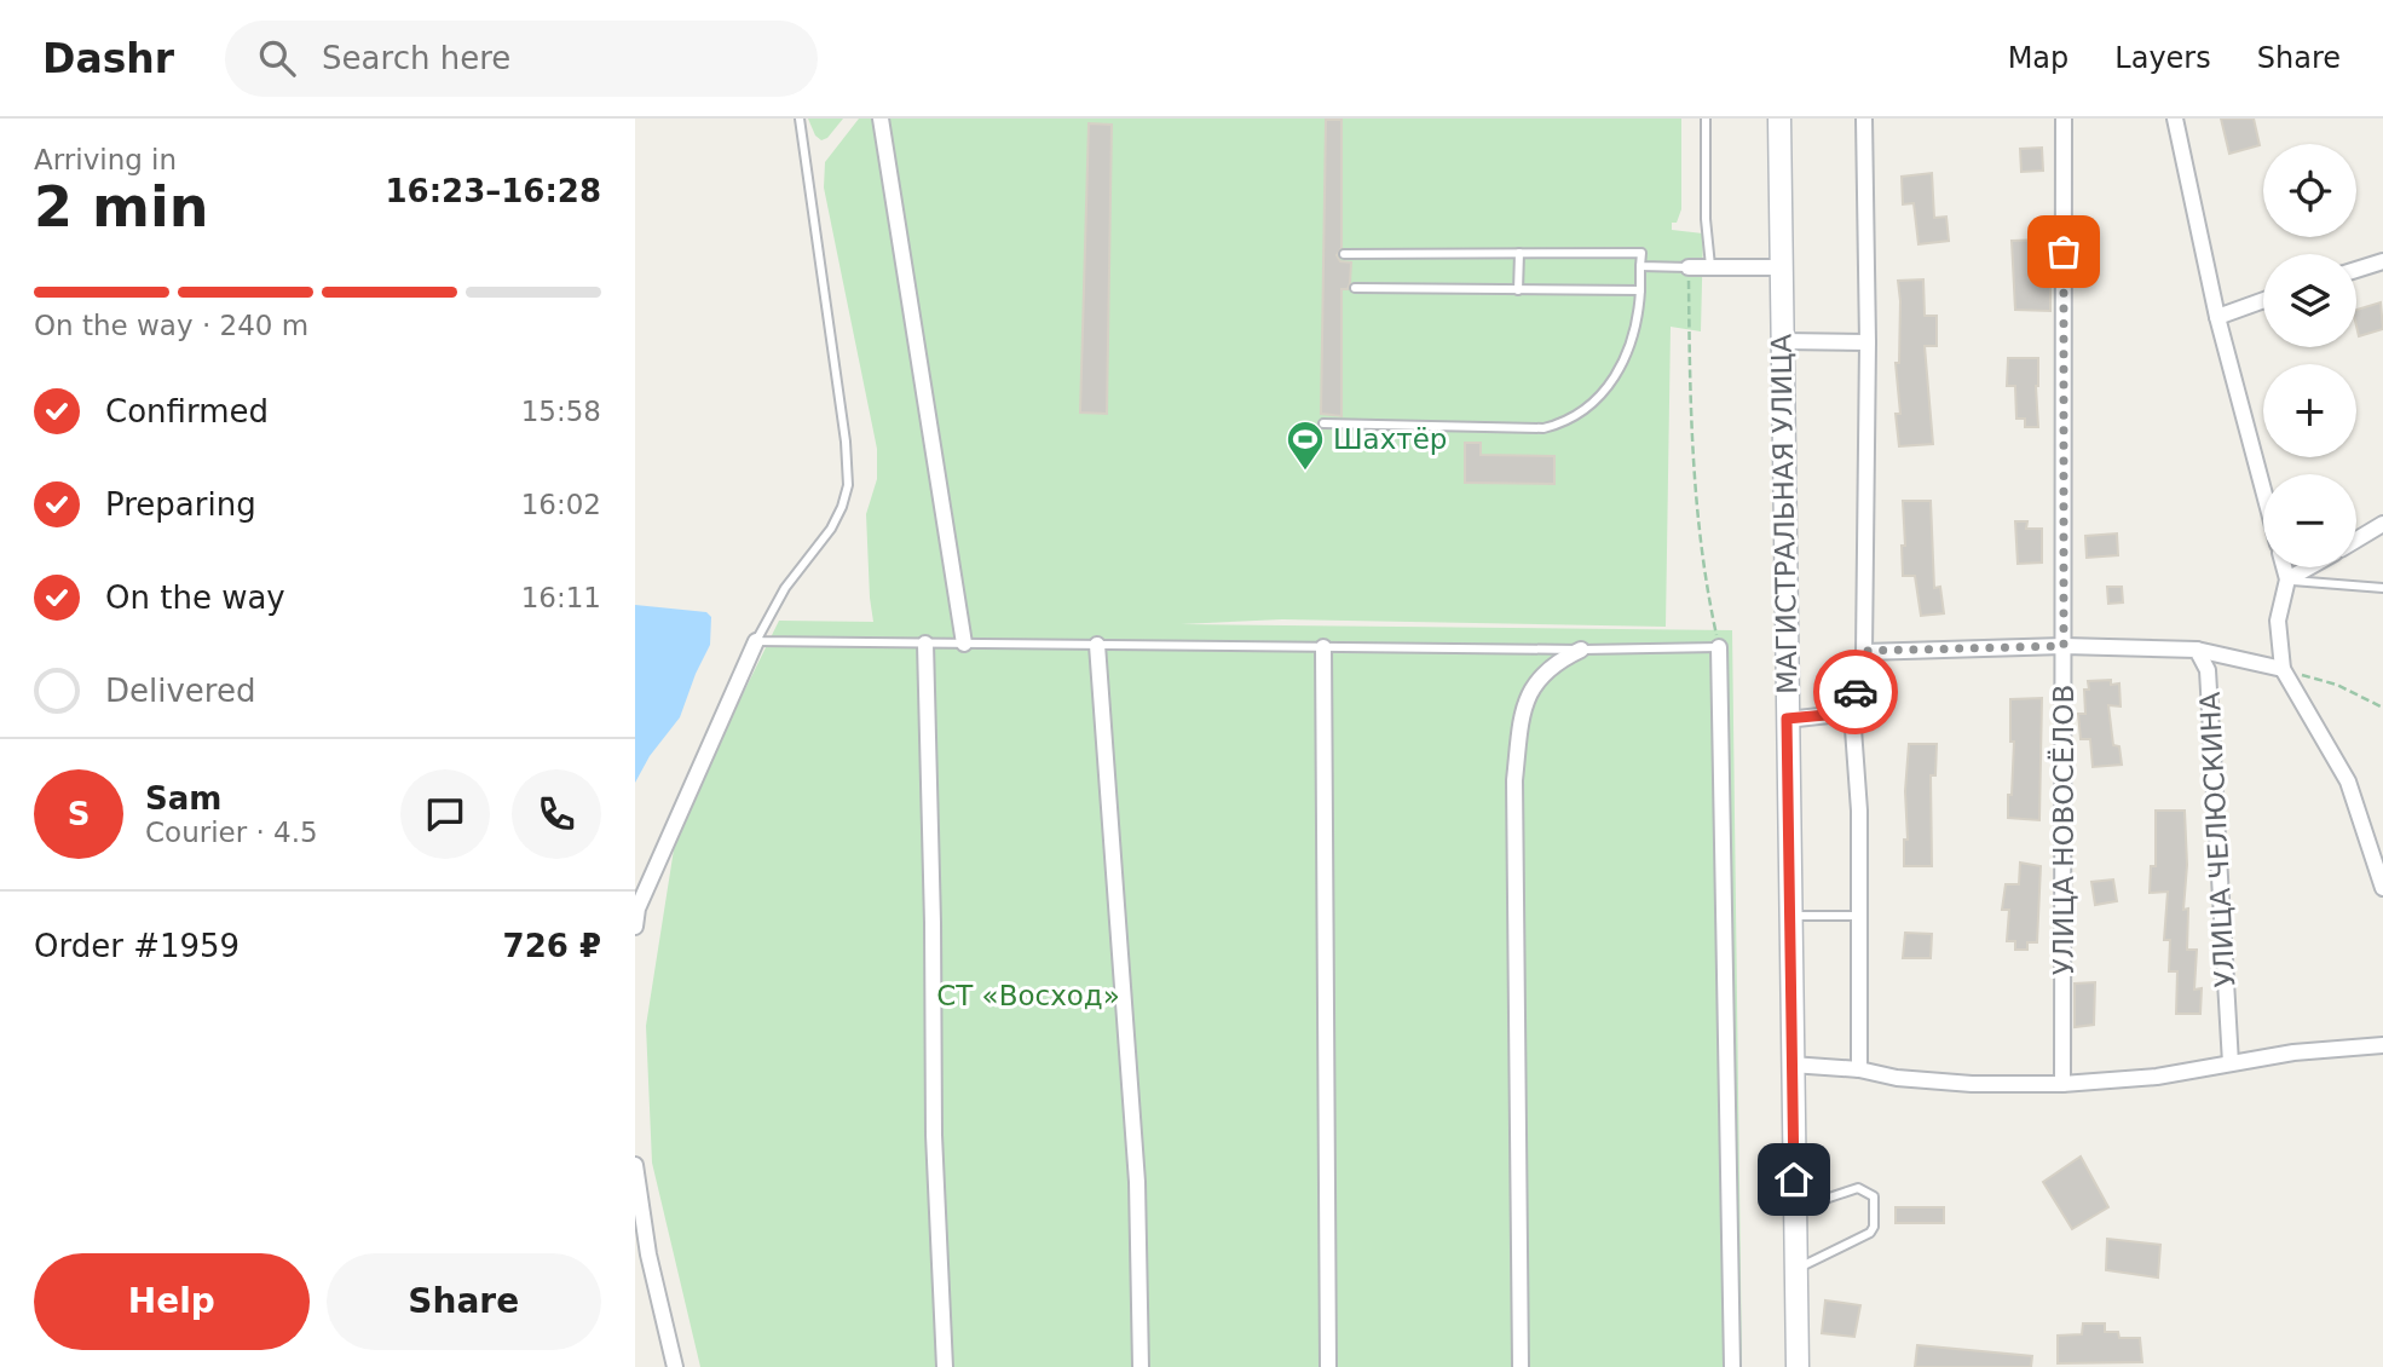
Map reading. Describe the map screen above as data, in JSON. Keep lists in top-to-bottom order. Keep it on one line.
{"streets":{"main road":["МАГИСТРАЛЬНАЯ УЛИЦА"],"street":["УЛИЦА НОВОСЁЛОВ","УЛИЦА ЧЕЛЮСКИНА"]},"parks":["СТ «Восход»"],"places":{"sports":["Шахтёр"]},"page":{"header":"Dashr","search":"Search here","nav":["Map","Layers","Share"],"heading":["2 min","Arriving in","16:23–16:28"],"panel":["Sam","Courier · 4.5","Order #1959","726 ₽"],"map_buttons":["+","−"],"bar":"On the way · 240 m","list":[["Confirmed","15:58"],["Preparing","16:02"],["On the way","16:11"],"Delivered"],"round":"S","buttons":["Help","Share"]}}
